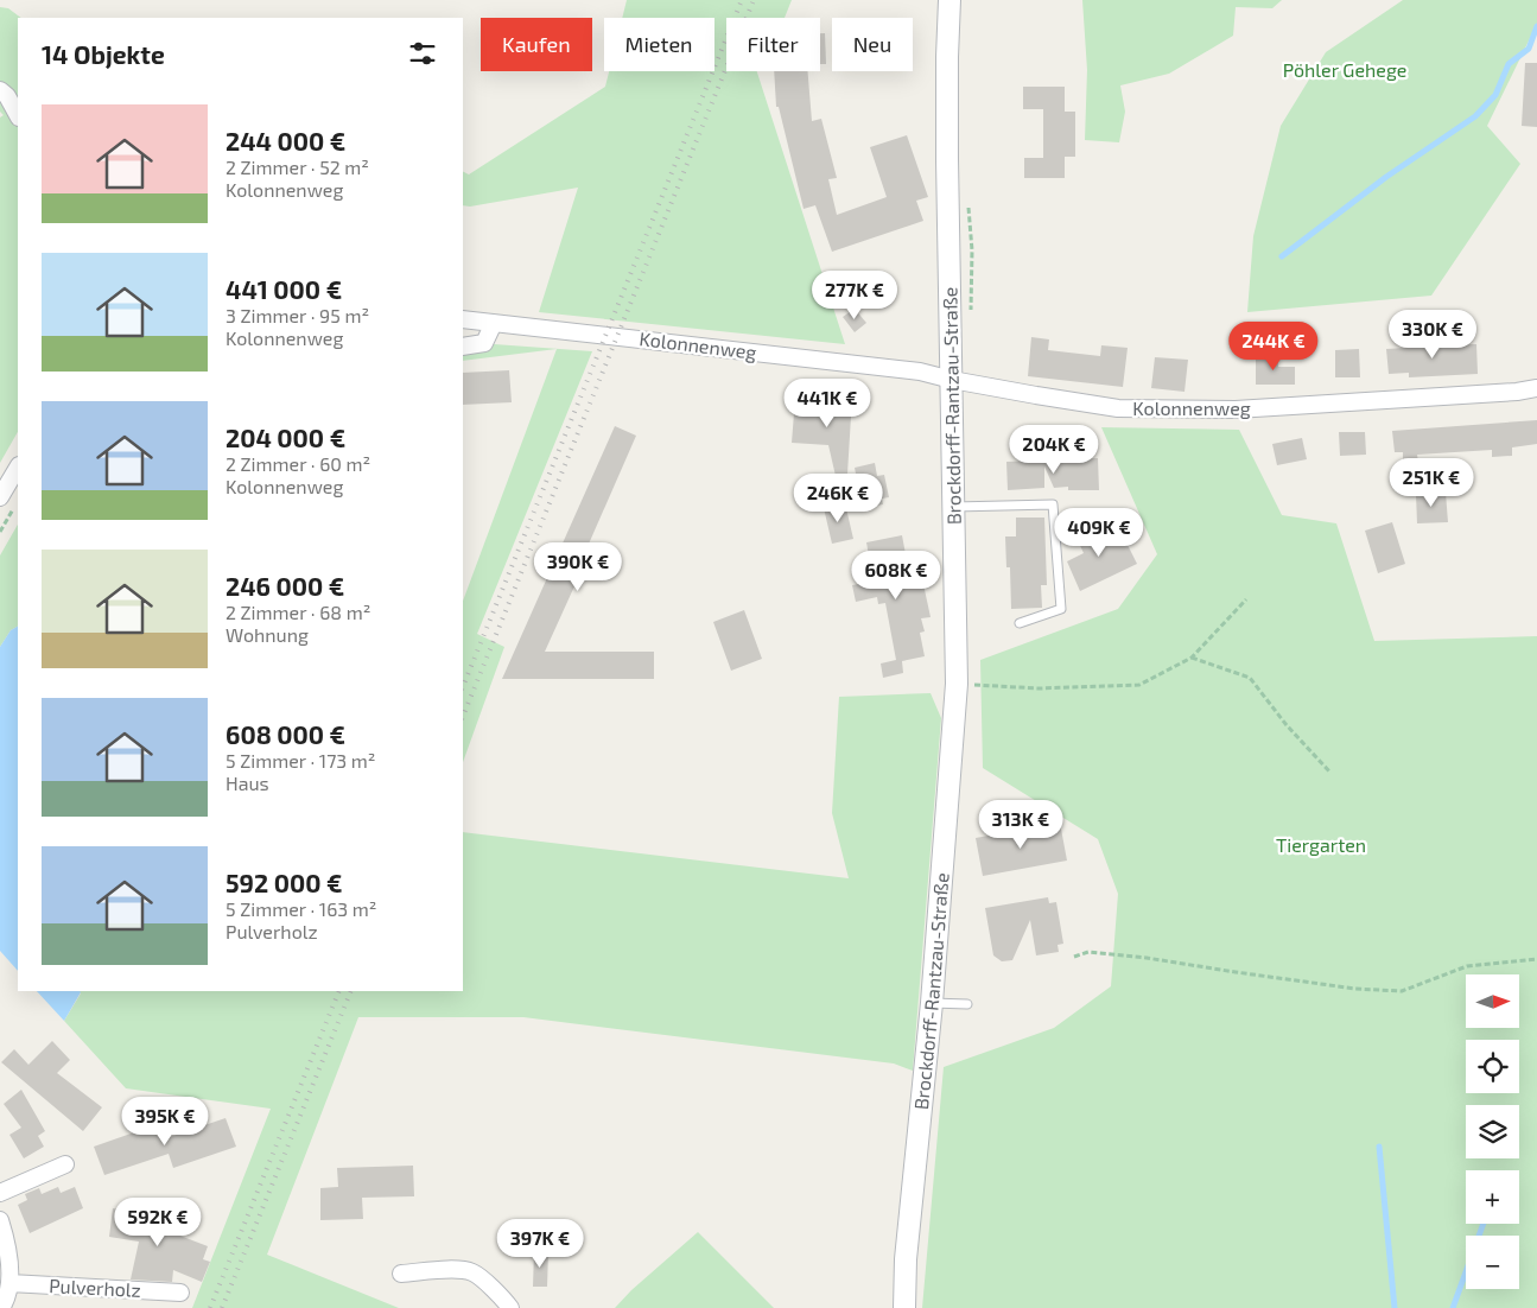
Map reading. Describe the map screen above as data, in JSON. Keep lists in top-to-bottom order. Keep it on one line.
{"streets":{"street":["Kolonnenweg","Brockdorff-Rantzau-Straße","Pulverholz"]},"crossings":[["Kolonnenweg","Brockdorff-Rantzau-Straße"]],"parks":["Pöhler Gehege","Tiergarten"],"north":"right","page":{"chip":["Kaufen","Mieten","Filter","Neu"],"heading":"14 Objekte","list":[{"name":"244 000 €","note":"2 Zimmer · 52 m² · Kolonnenweg"},{"name":"441 000 €","note":"3 Zimmer · 95 m² · Kolonnenweg"},{"name":"204 000 €","note":"2 Zimmer · 60 m² · Kolonnenweg"},{"name":"246 000 €","note":"2 Zimmer · 68 m² · Wohnung"},{"name":"608 000 €","note":"5 Zimmer · 173 m² · Haus"},{"name":"592 000 €","note":"5 Zimmer · 163 m² · Pulverholz"}],"price":["277K €","330K €","244K €","441K €","204K €","251K €","246K €","409K €","390K €","608K €","313K €","395K €","592K €","397K €"],"map_buttons":["+","−"]}}
